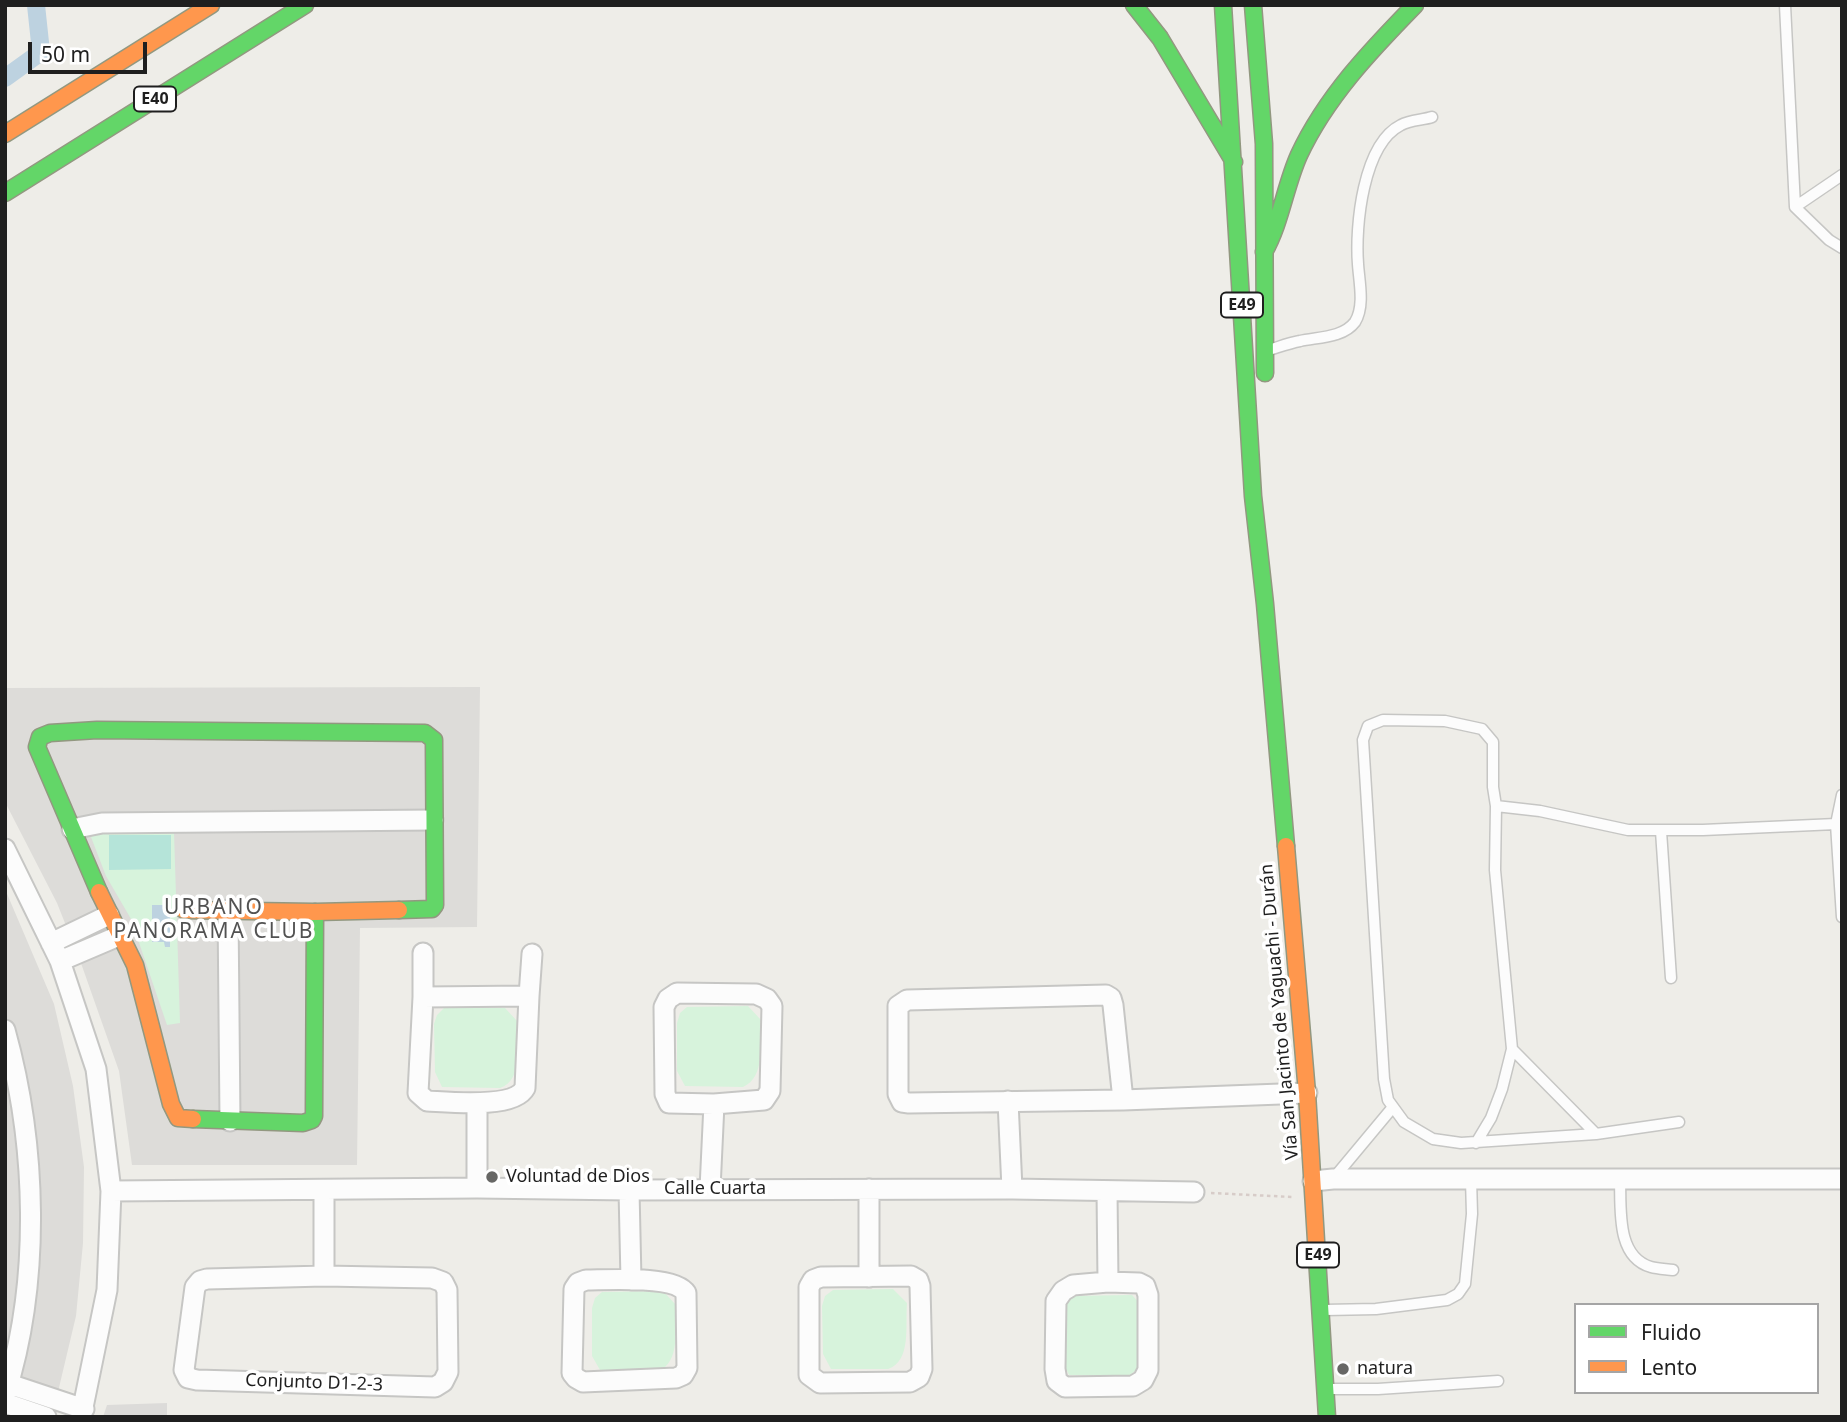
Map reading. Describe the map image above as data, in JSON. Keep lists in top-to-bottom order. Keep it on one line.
{"streets":{"main road":["E40","E49","Vía San Jacinto de Yaguachi - Durán"],"street":["Calle Cuarta","Conjunto D1-2-3"]},"districts":["URBANO PANORAMA CLUB"],"places":["Voluntad de Dios","natura"],"legend":["Fluido","Lento"],"scale_bar":"50 m"}
